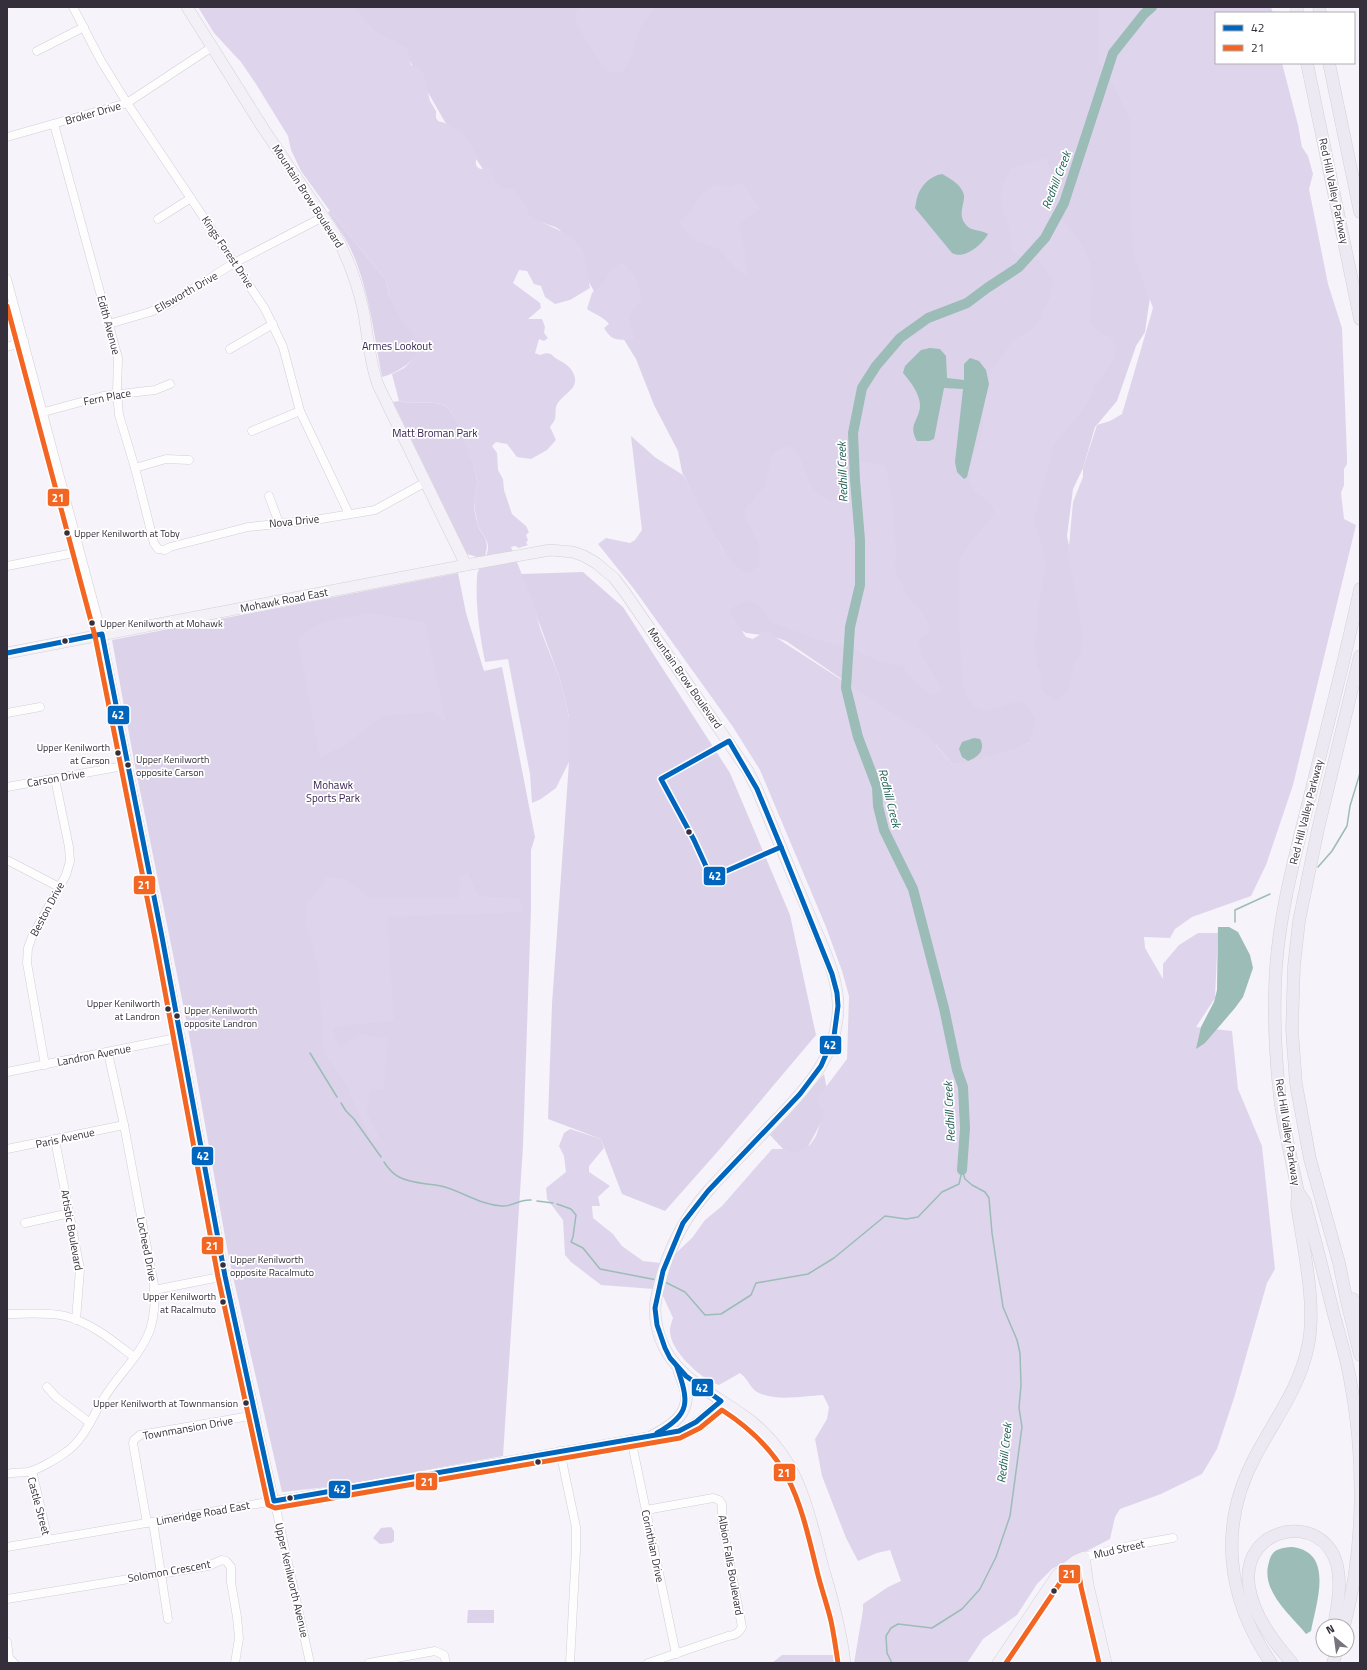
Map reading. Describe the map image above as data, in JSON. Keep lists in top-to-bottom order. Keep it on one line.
{"streets":{"highway":["Red Hill Valley Parkway"],"main road":["Mountain Brow Boulevard","Mohawk Road East","Mud Street"],"street":["Broker Drive","Kings Forest Drive","Ellsworth Drive","Edith Avenue","Fern Place","Nova Drive","Carson Drive","Beston Drive","Landron Avenue","Paris Avenue","Artistic Boulevard","Locheed Drive","Townmansion Drive","Castle Street","Limeridge Road East","Corinthian Drive","Albion Falls Boulevard","Solomon Crescent","Upper Kenilworth Avenue"]},"crossings":[["Broker Drive","Mountain Brow Boulevard"],["Broker Drive","Kings Forest Drive"],["Broker Drive","Edith Avenue"],["Mountain Brow Boulevard","Ellsworth Drive"],["Mountain Brow Boulevard","Nova Drive"],["Mountain Brow Boulevard","Mohawk Road East"],["Mountain Brow Boulevard","Limeridge Road East"],["Kings Forest Drive","Ellsworth Drive"],["Kings Forest Drive","Nova Drive"],["Ellsworth Drive","Edith Avenue"],["Edith Avenue","Fern Place"],["Edith Avenue","Nova Drive"],["Fern Place","Upper Kenilworth Avenue"],["Mohawk Road East","Upper Kenilworth Avenue"],["Carson Drive","Beston Drive"],["Carson Drive","Upper Kenilworth Avenue"],["Beston Drive","Landron Avenue"],["Landron Avenue","Locheed Drive"],["Landron Avenue","Upper Kenilworth Avenue"],["Paris Avenue","Artistic Boulevard"],["Paris Avenue","Locheed Drive"],["Locheed Drive","Castle Street"],["Townmansion Drive","Limeridge Road East"],["Townmansion Drive","Upper Kenilworth Avenue"],["Castle Street","Limeridge Road East"],["Limeridge Road East","Corinthian Drive"],["Limeridge Road East","Upper Kenilworth Avenue"],["Corinthian Drive","Albion Falls Boulevard"]],"water":["Redhill Creek"],"parks":["Armes Lookout","Matt Broman Park","Mohawk Sports Park"],"places":["Upper Kenilworth at Toby","Upper Kenilworth at Mohawk","Upper Kenilworth at Carson","Upper Kenilworth opposite Carson","Upper Kenilworth at Landron","Upper Kenilworth opposite Landron","Upper Kenilworth opposite Racalmuto","Upper Kenilworth at Racalmuto","Upper Kenilworth at Townmansion"],"lines":["transit line 21","transit line 42"],"legend":["42","21"],"north":"top left"}
